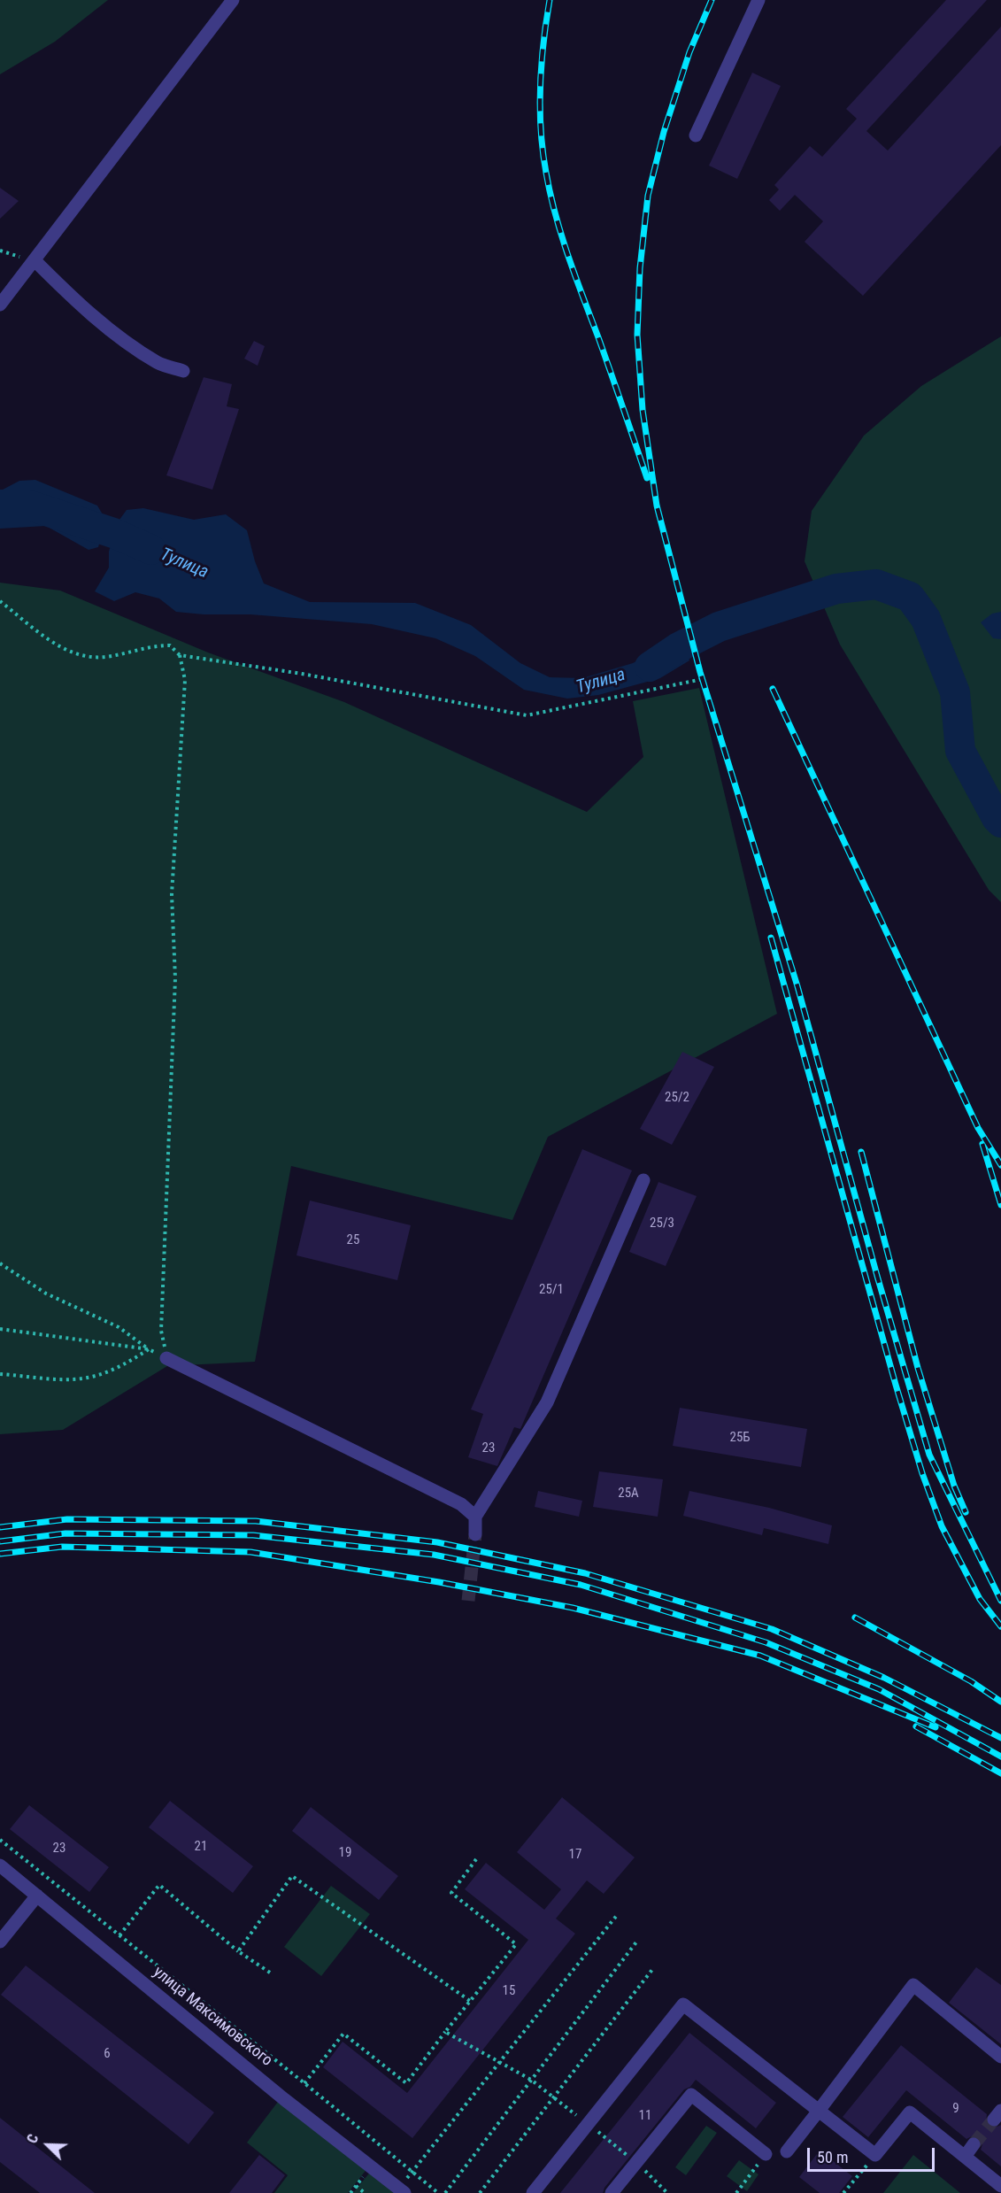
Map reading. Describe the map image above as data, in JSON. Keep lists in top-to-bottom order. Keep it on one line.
{"streets":{"street":["улица Максимовского"]},"water":["Тулица"],"house_numbers":["25/2","25/3","25","25/1","25Б","23","25А","21","23","19","17","15","6","9","11"],"scale_bar":"50 m","north":"top left"}
